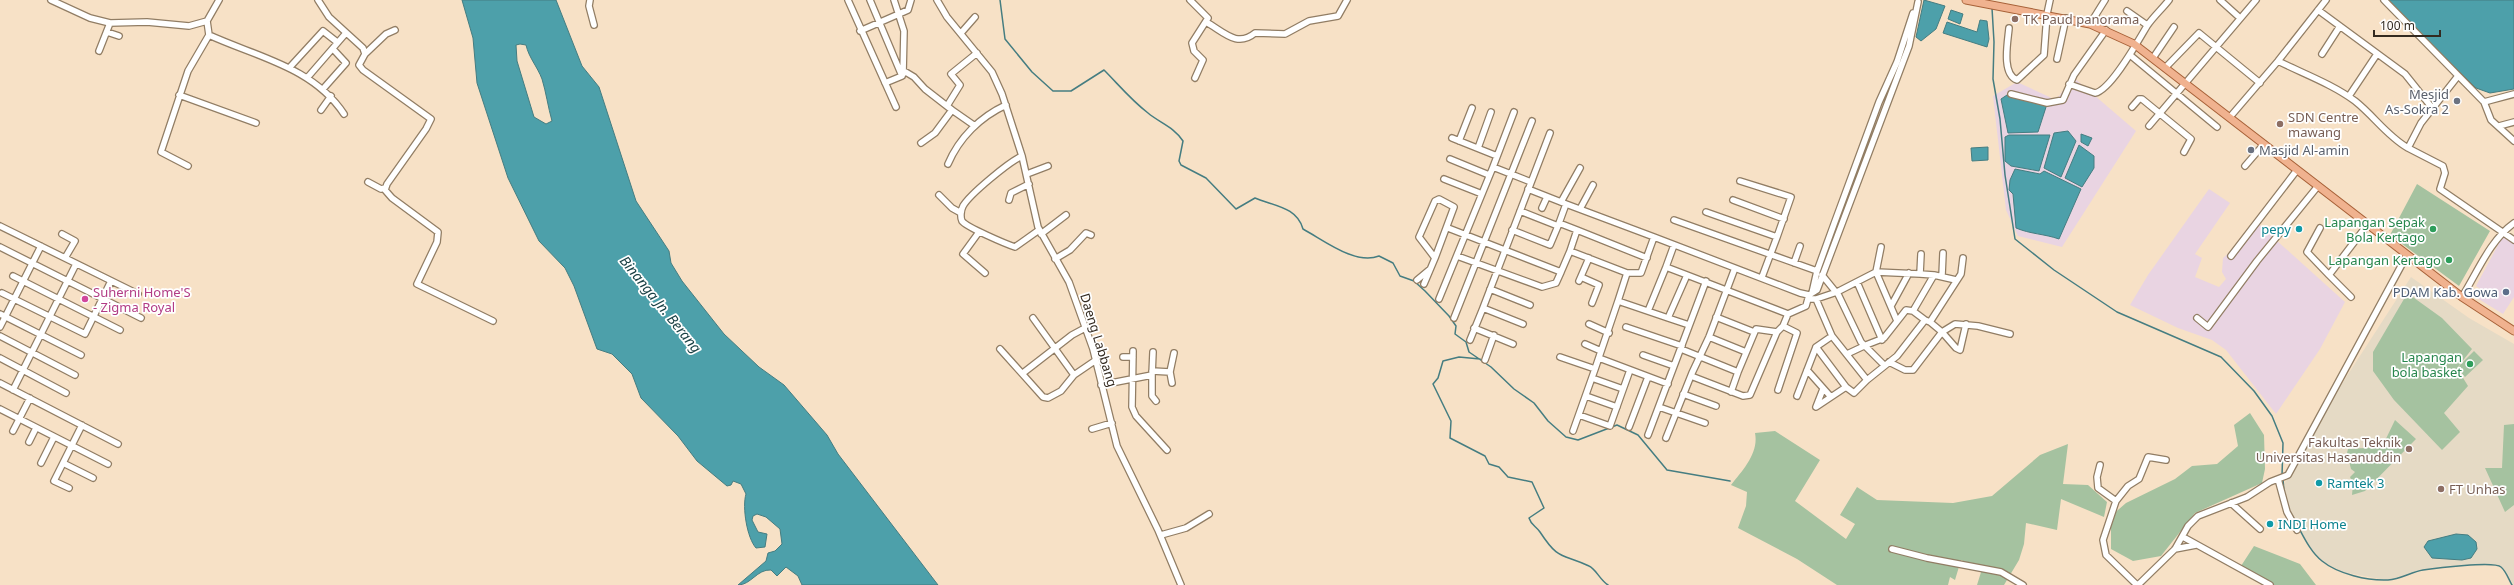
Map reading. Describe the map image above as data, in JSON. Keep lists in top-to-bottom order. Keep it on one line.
{"streets":{"street":["Daeng Labbang"]},"water":["Binanga Jn. Berang"],"places":["TK Paud panorama","Mesjid As-Sokra 2","SDN Centre mawang","Masjid Al-amin","pepy","Lapangan Sepak Bola Kertago","Lapangan Kertago","PDAM Kab. Gowa","Suherni Home'S - Zigma Royal","Lapangan bola basket","Fakultas Teknik Universitas Hasanuddin","Ramtek 3","FT Unhas","INDI Home"],"scale_bar":"100 m"}
